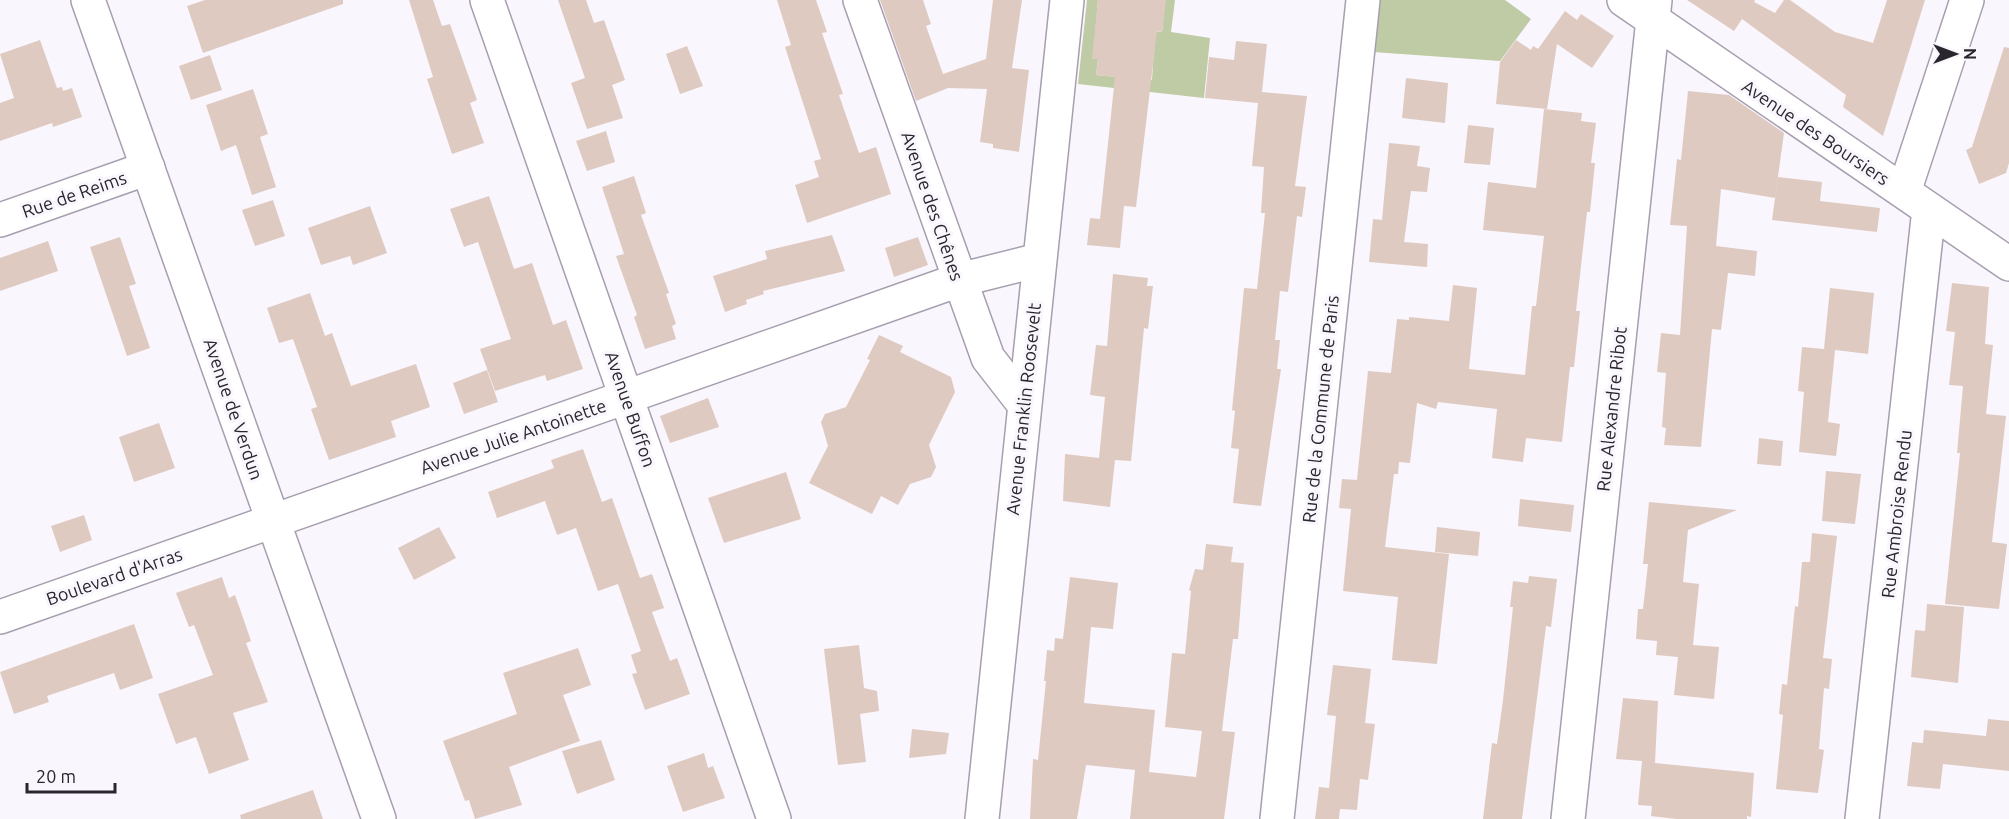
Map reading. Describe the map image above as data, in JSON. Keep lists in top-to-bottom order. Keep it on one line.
{"streets":{"street":["Avenue des Boursiers","Rue de Reims","Avenue des Chênes","Avenue de Verdun","Avenue Buffon","Avenue Franklin Roosevelt","Rue de la Commune de Paris","Rue Alexandre Ribot","Avenue Julie Antoinette","Rue Ambroise Rendu","Boulevard d'Arras"]},"crossings":[["Avenue des Boursiers","Rue Alexandre Ribot"],["Avenue des Boursiers","Rue Ambroise Rendu"],["Rue de Reims","Avenue de Verdun"],["Avenue des Chênes","Avenue Franklin Roosevelt"],["Avenue des Chênes","Avenue Julie Antoinette"],["Avenue de Verdun","Avenue Julie Antoinette"],["Avenue Buffon","Avenue Julie Antoinette"],["Avenue Franklin Roosevelt","Avenue Julie Antoinette"],["Avenue Julie Antoinette","Boulevard d'Arras"]],"scale_bar":"20 m","north":"right"}
